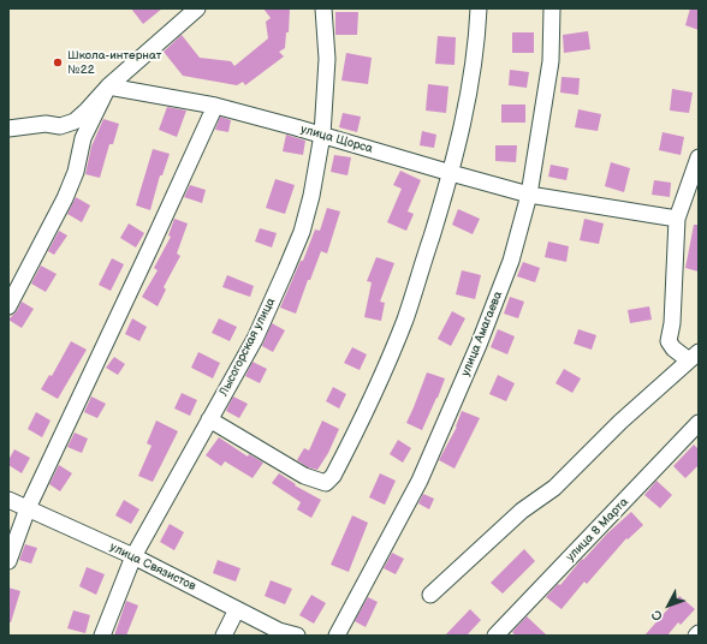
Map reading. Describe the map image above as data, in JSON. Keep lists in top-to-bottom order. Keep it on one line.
{"streets":{"street":["улица Щорса","улица Амагаева","Лысогорская улица","улица 8 Марта","улица Связистов"]},"crossings":[["улица Щорса","улица Амагаева"],["улица Щорса","Лысогорская улица"],["Лысогорская улица","улица Связистов"]],"places":["Школа-интернат №22"],"north":"bottom left"}
